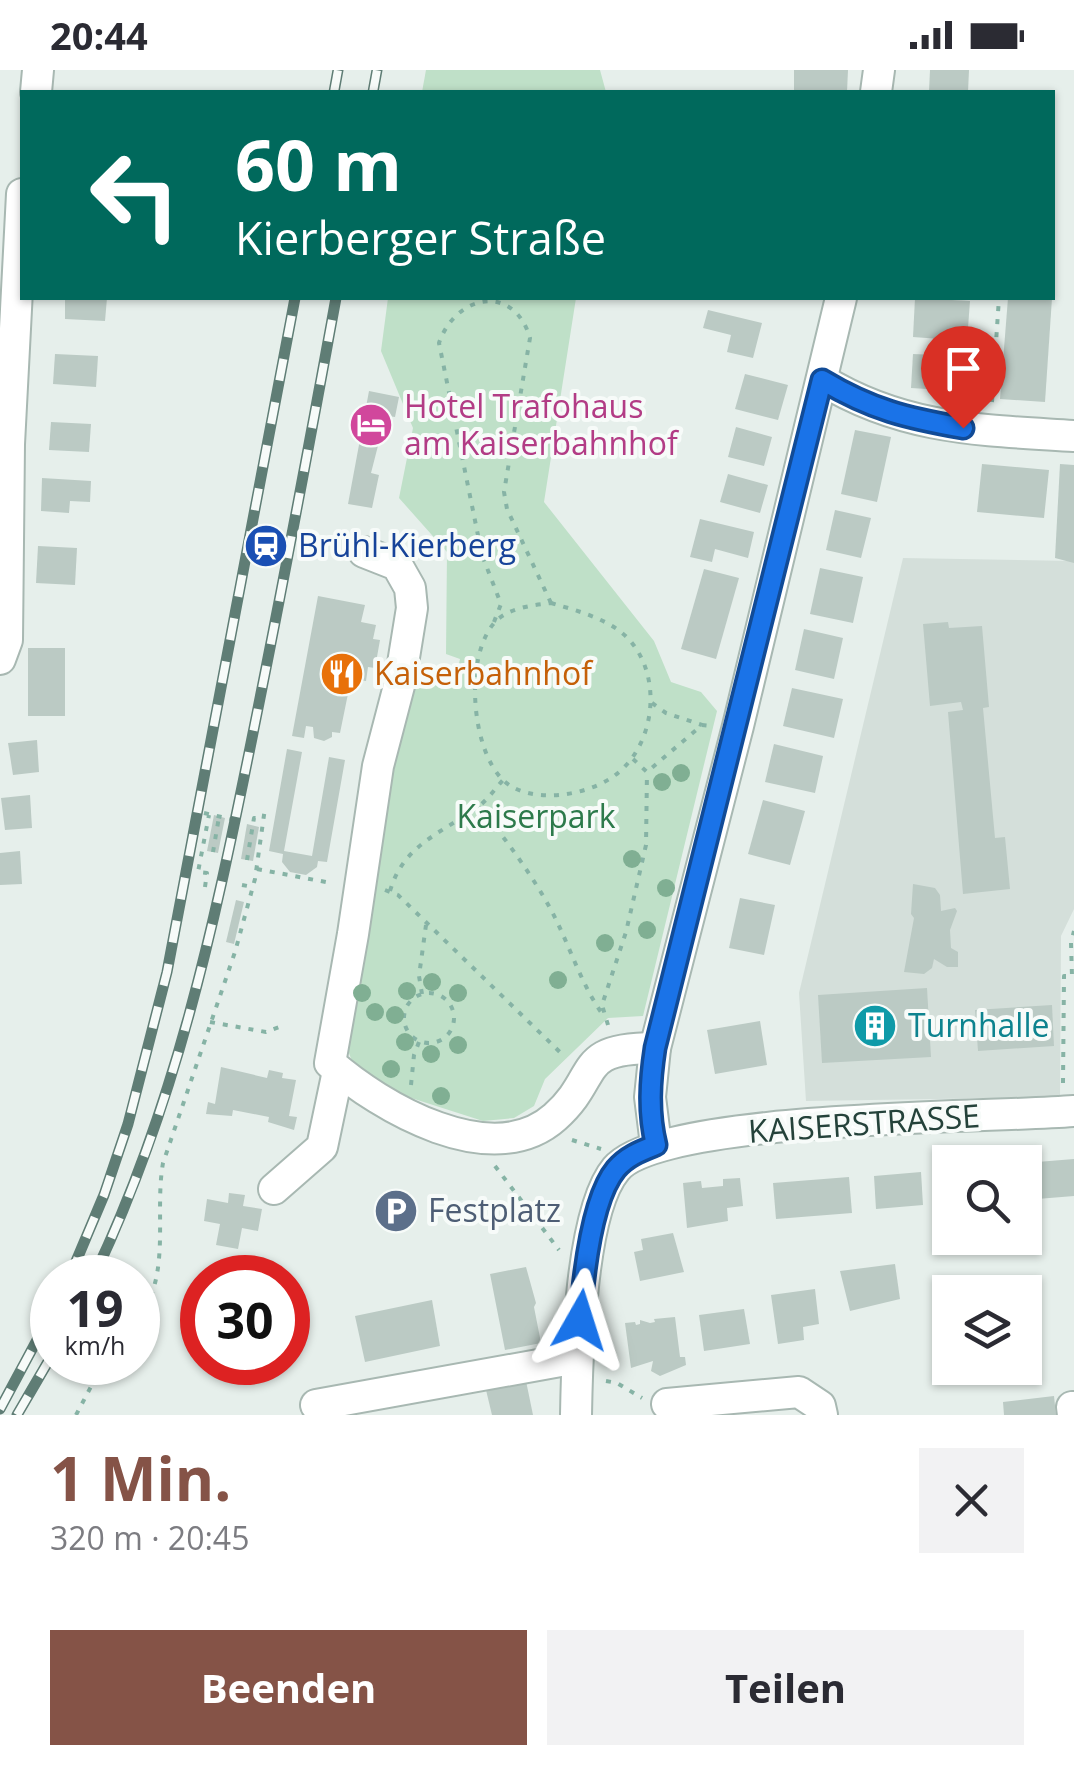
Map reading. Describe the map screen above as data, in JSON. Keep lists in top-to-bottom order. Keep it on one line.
{"streets":{"street":["KAISERSTRASSE"]},"parks":["Kaiserpark"],"places":{"hotel":["Hotel Trafohaus am Kaiserbahnhof"],"station":["Brühl-Kierberg"],"restaurant":["Kaiserbahnhof"],"building":["Turnhalle"],"parking":["Festplatz"]},"page":{"status":"20:44","turn":["60 m","Kierberger Straße"],"speed":"19 km/h","limit":"30","heading":["1 Min.","320 m · 20:45"],"buttons":["Beenden","Teilen"]}}
